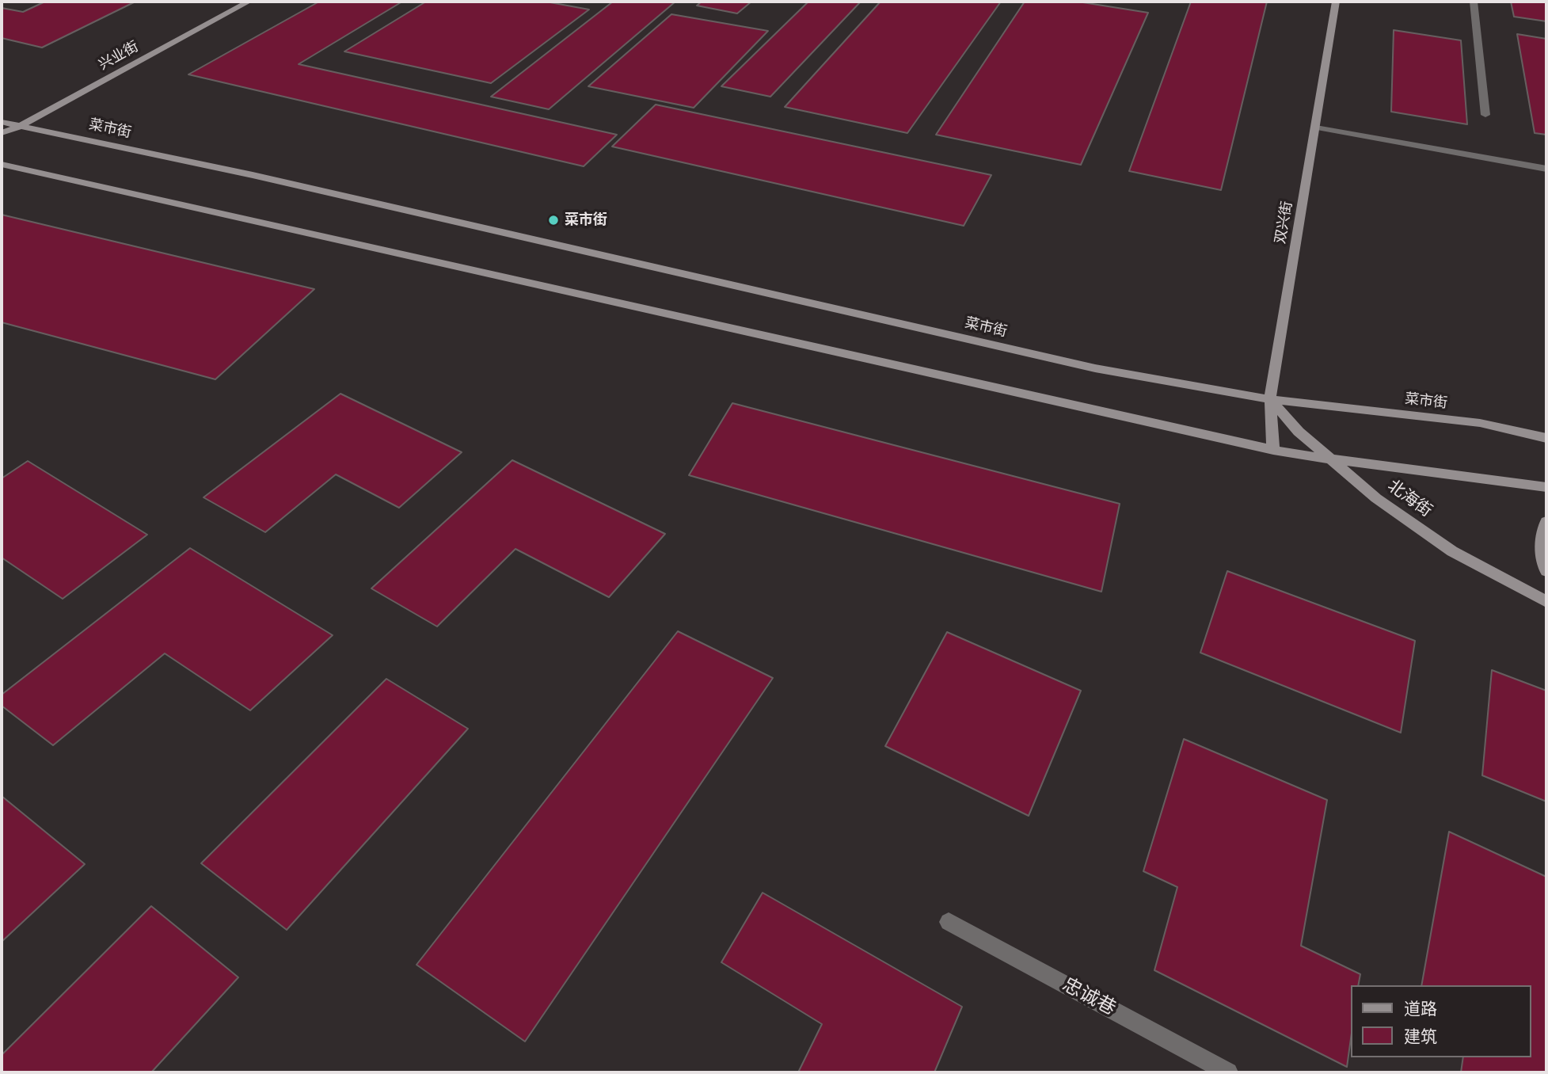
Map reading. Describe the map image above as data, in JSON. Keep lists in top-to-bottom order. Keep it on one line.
{"streets":{"main road":["兴业街","菜市街","双兴街","北海街"],"street":["忠诚巷"]},"crossings":[["兴业街","菜市街"],["菜市街","双兴街"],["菜市街","北海街"],["双兴街","北海街"]],"places":["菜市街"],"legend":["道路","建筑"]}
